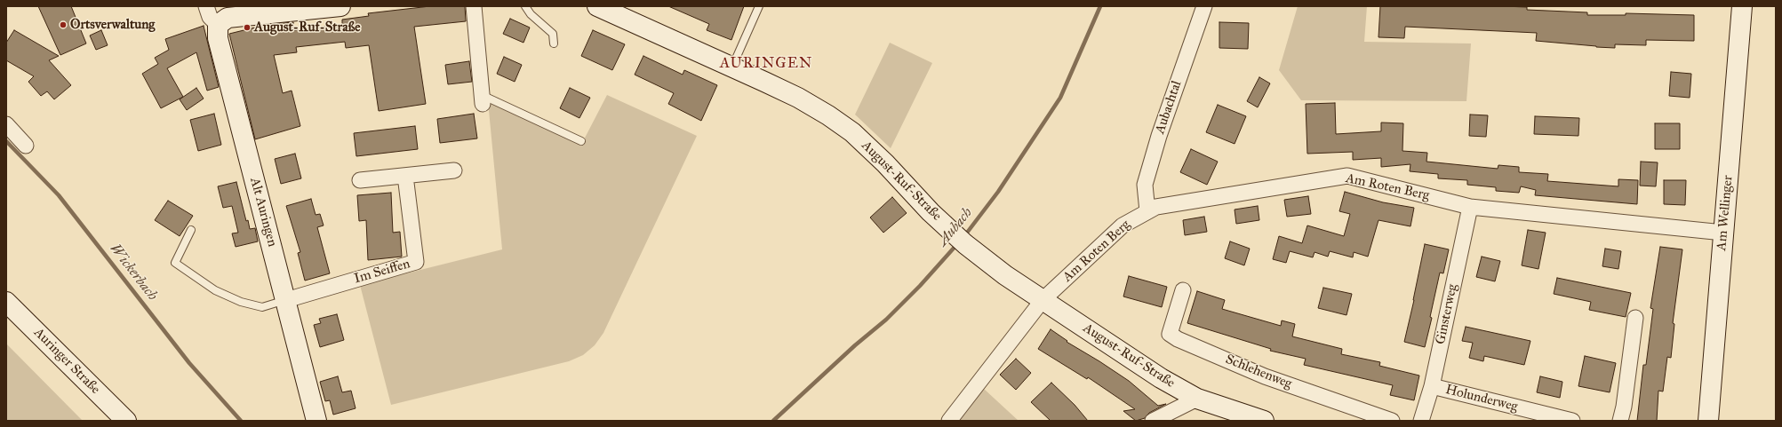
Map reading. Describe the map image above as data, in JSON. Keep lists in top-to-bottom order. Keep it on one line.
{"streets":{"street":["Aubachtal","August-Ruf-Straße","Am Roten Berg","Alt Auringen","Am Wellinger","Im Seiffen","Ginsterweg","Auringer Straße","Schlehenweg","Holunderweg"]},"crossings":[["Aubachtal","Am Roten Berg"],["August-Ruf-Straße","Am Roten Berg"],["Am Roten Berg","Am Wellinger"],["Am Roten Berg","Ginsterweg"],["Alt Auringen","Im Seiffen"],["Ginsterweg","Holunderweg"]],"districts":["AURINGEN"],"water":["Aubach","Wickerbach"],"places":["Ortsverwaltung","August-Ruf-Straße"]}
